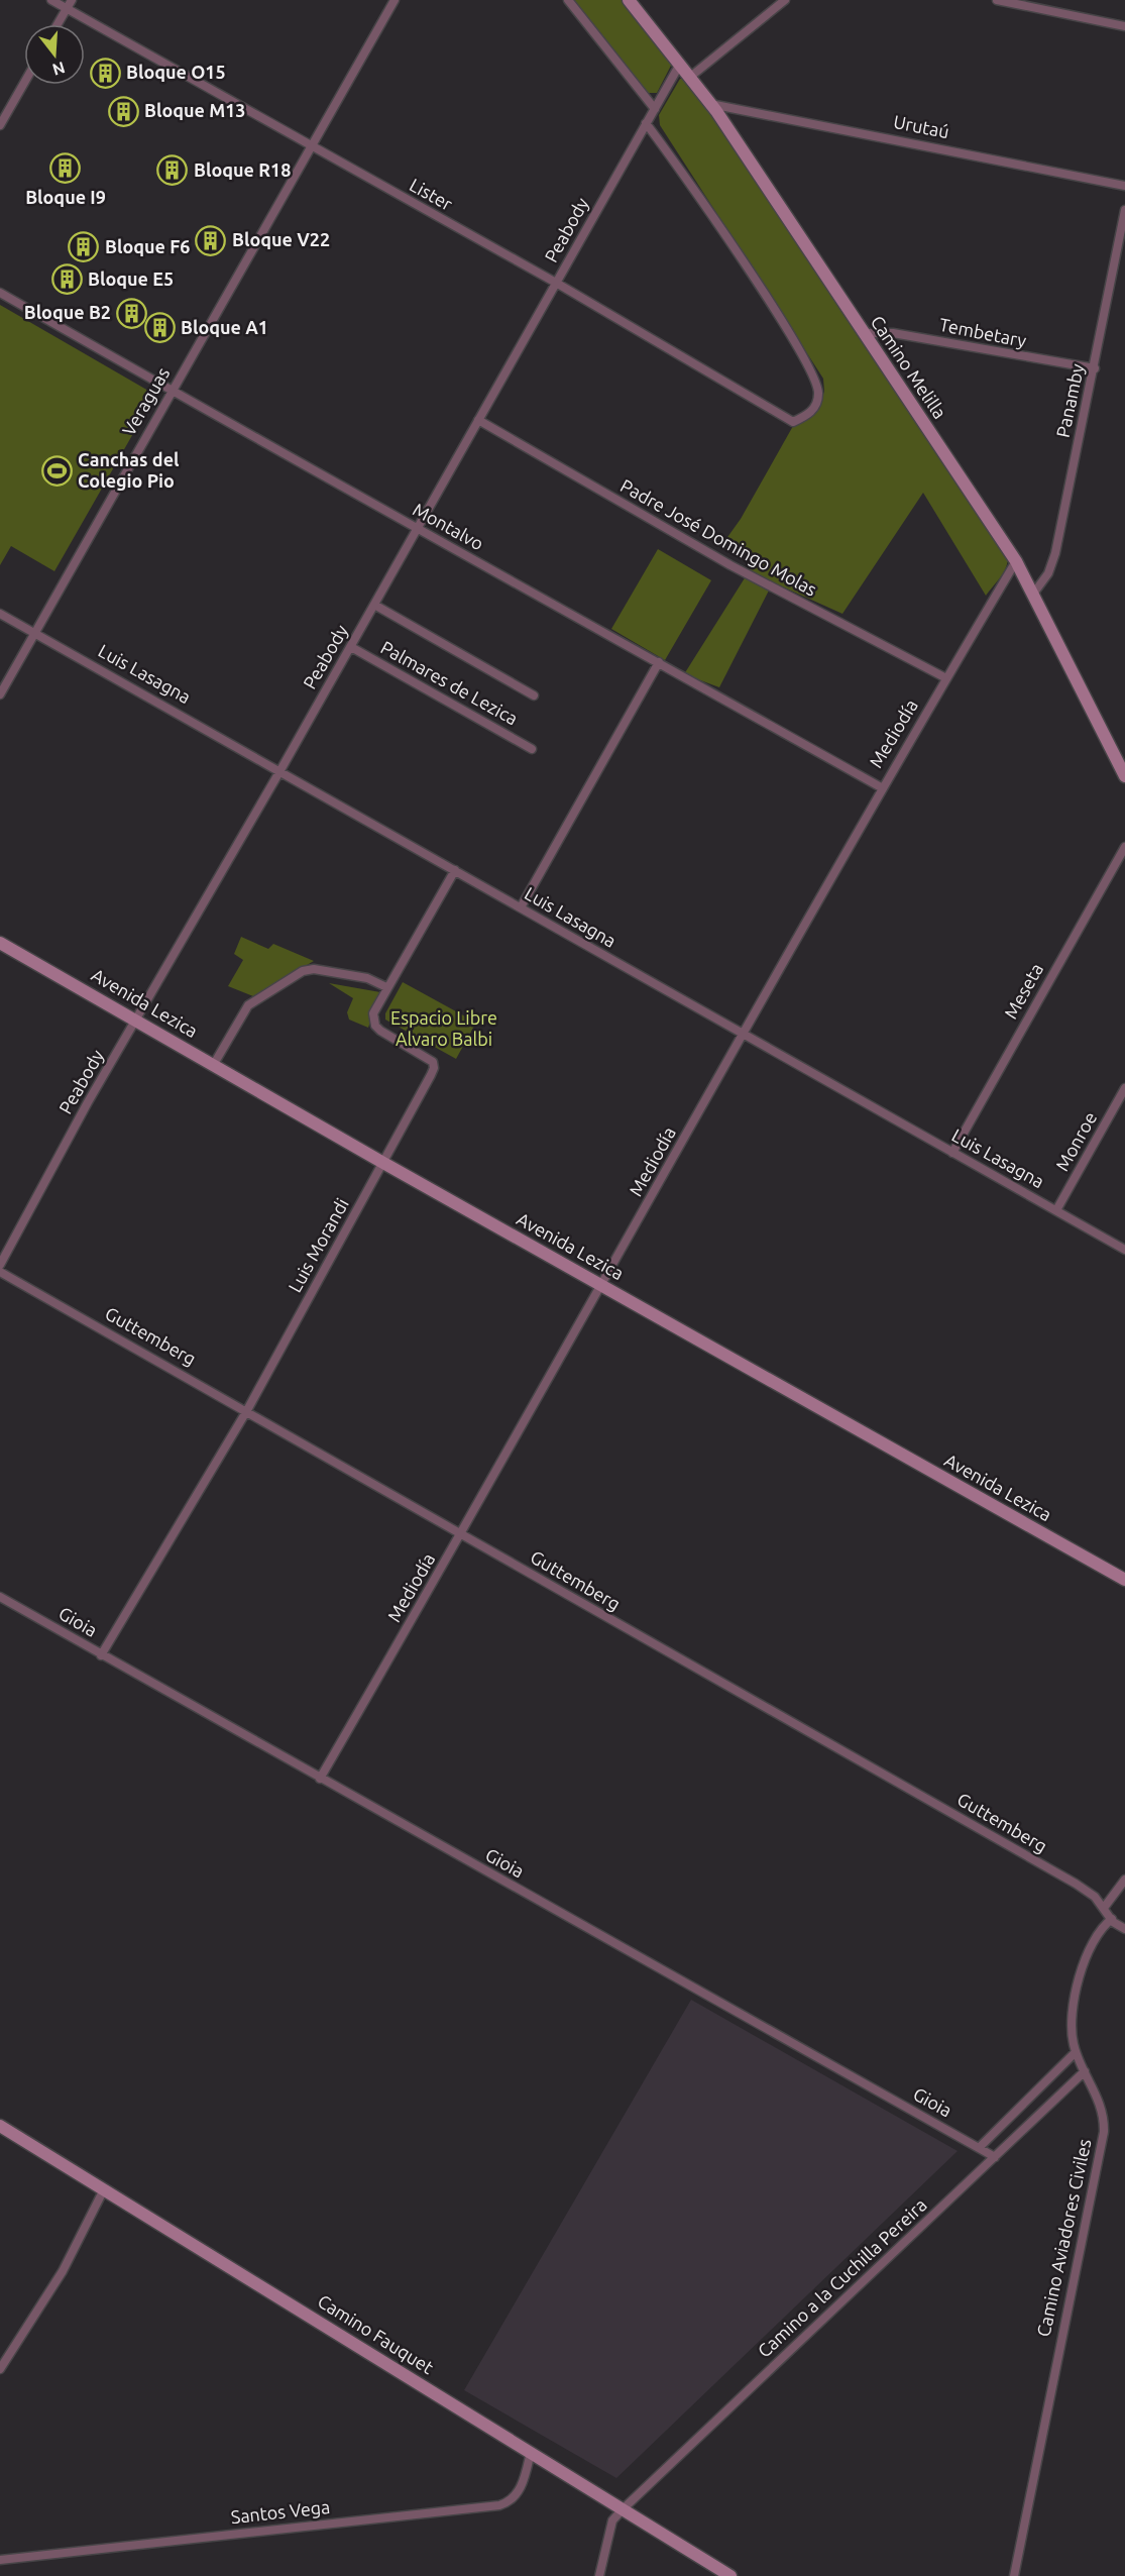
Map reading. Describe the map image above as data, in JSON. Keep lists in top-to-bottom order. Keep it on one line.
{"streets":{"street":["Urutaú","Lister","Peabody","Tembetary","Camino Melilla","Panamby","Veraguas","Montalvo","Padre José Domingo Molas","Luis Lasagna","Palmares de Lezica","Mediodía","Meseta","Avenida Lezica","Monroe","Luis Morandi","Guttemberg","Gioia","Camino Aviadores Civiles","Camino a la Cuchilla Pereira","Camino Fauquet","Santos Vega"]},"crossings":[["Urutaú","Camino Melilla"],["Lister","Peabody"],["Lister","Veraguas"],["Peabody","Camino Melilla"],["Peabody","Montalvo"],["Peabody","Padre José Domingo Molas"],["Peabody","Luis Lasagna"],["Peabody","Palmares de Lezica"],["Peabody","Avenida Lezica"],["Tembetary","Camino Melilla"],["Tembetary","Panamby"],["Camino Melilla","Panamby"],["Camino Melilla","Mediodía"],["Veraguas","Montalvo"],["Veraguas","Luis Lasagna"],["Montalvo","Mediodía"],["Padre José Domingo Molas","Mediodía"],["Luis Lasagna","Mediodía"],["Luis Lasagna","Meseta"],["Luis Lasagna","Monroe"],["Luis Lasagna","Luis Morandi"],["Mediodía","Avenida Lezica"],["Mediodía","Guttemberg"],["Mediodía","Gioia"],["Avenida Lezica","Luis Morandi"],["Luis Morandi","Guttemberg"],["Luis Morandi","Gioia"],["Guttemberg","Camino Aviadores Civiles"],["Gioia","Camino a la Cuchilla Pereira"],["Camino Aviadores Civiles","Camino a la Cuchilla Pereira"],["Camino a la Cuchilla Pereira","Camino Fauquet"],["Camino Fauquet","Santos Vega"]],"parks":["Espacio Libre Alvaro Balbi"],"places":{"building":["Bloque O15","Bloque M13","Bloque I9","Bloque R18","Bloque V22","Bloque F6","Bloque E5","Bloque B2","Bloque A1"],"sports":["Canchas del Colegio Pio"]},"north":"bottom"}
